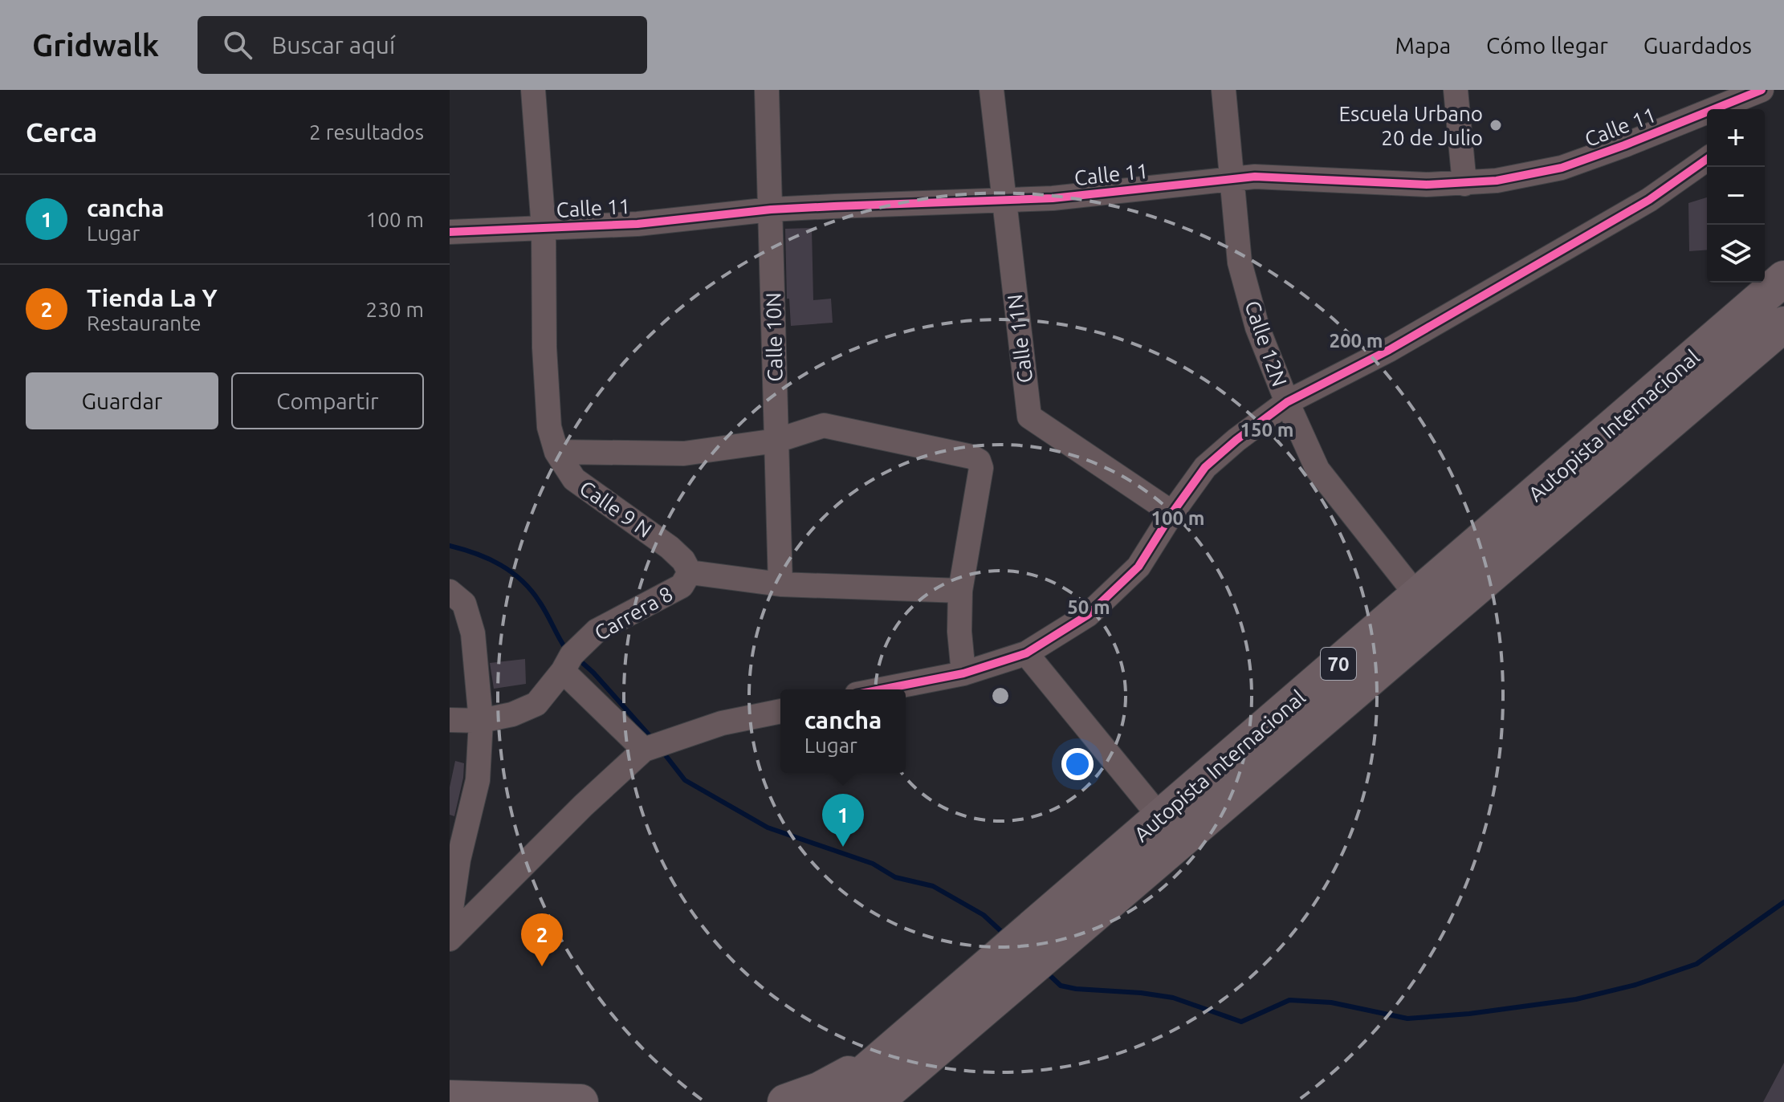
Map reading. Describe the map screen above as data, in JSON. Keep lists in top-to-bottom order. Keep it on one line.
{"streets":{"highway":["Autopista Internacional","70"],"street":["Calle 11","Calle 10N","Calle 11N","Calle 12N","Calle 9 N","Carrera 8"]},"crossings":[["Calle 11","Calle 10N"],["Calle 11","Calle 11N"],["Calle 11","Calle 12N"],["Calle 11","Calle 9 N"],["Calle 12N","Autopista Internacional"],["Calle 9 N","Carrera 8"]],"places":["Escuela Urbano 20 de Julio"],"page":{"header":"Gridwalk","search":"Buscar aquí","nav":["Mapa","Cómo llegar","Guardados"],"heading":["Cerca","2 resultados"],"map_buttons":["+","−"],"list":[{"mark":"1","name":"cancha","note":"Lugar","value":"100 m"},{"mark":"2","name":"Tienda La Y","note":"Restaurante","value":"230 m"}],"buttons":["Guardar","Compartir"],"popup":["cancha","Lugar"],"pins":["1","2"]},"rings":["200 m","150 m","100 m","50 m"]}
